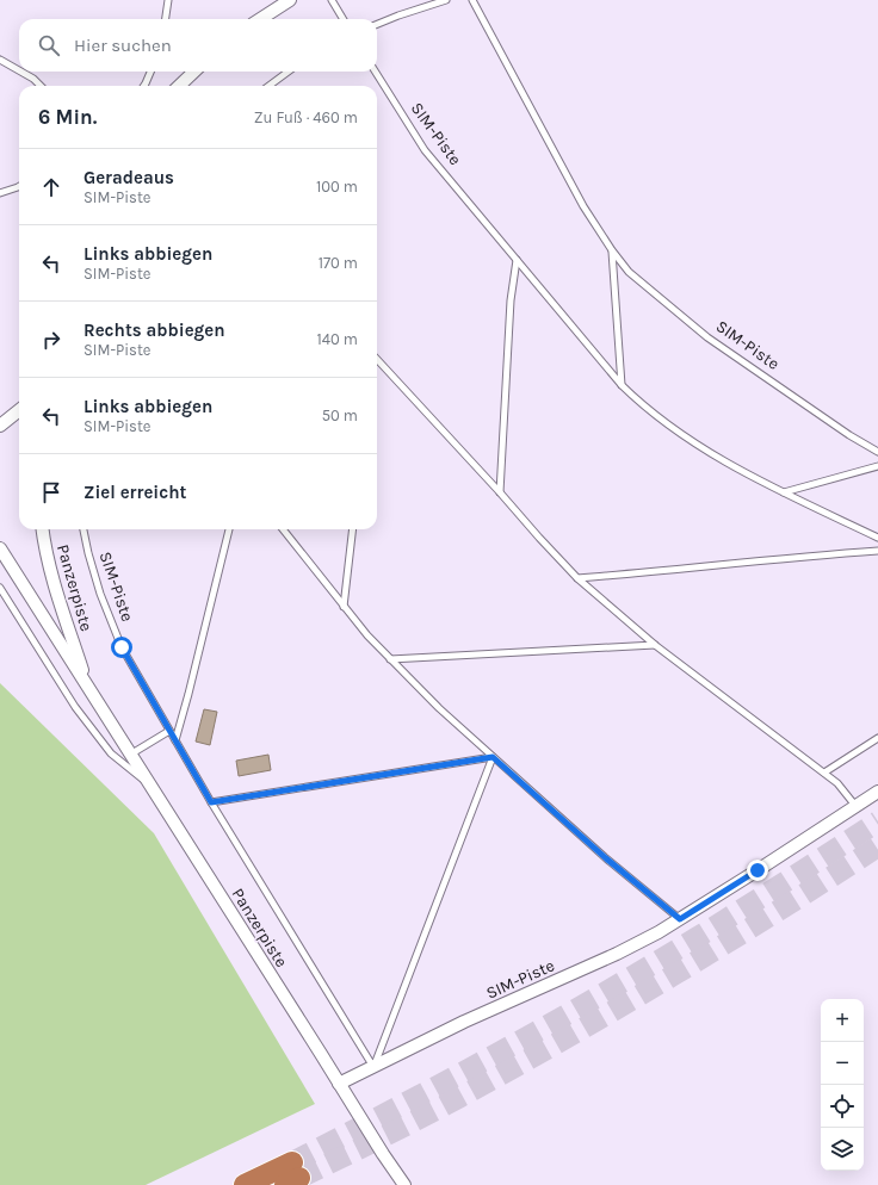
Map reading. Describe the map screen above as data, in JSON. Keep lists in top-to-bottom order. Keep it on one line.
{"streets":{"street":["SIM-Piste","Panzerpiste"]},"crossings":[["SIM-Piste","Panzerpiste"]],"page":{"search":"Hier suchen","heading":["6 Min.","Zu Fuß · 460 m"],"list":[["Geradeaus","SIM-Piste","100 m"],["Links abbiegen","SIM-Piste","170 m"],["Rechts abbiegen","SIM-Piste","140 m"],["Links abbiegen","SIM-Piste","50 m"],"Ziel erreicht"],"map_buttons":["+","−"]}}
